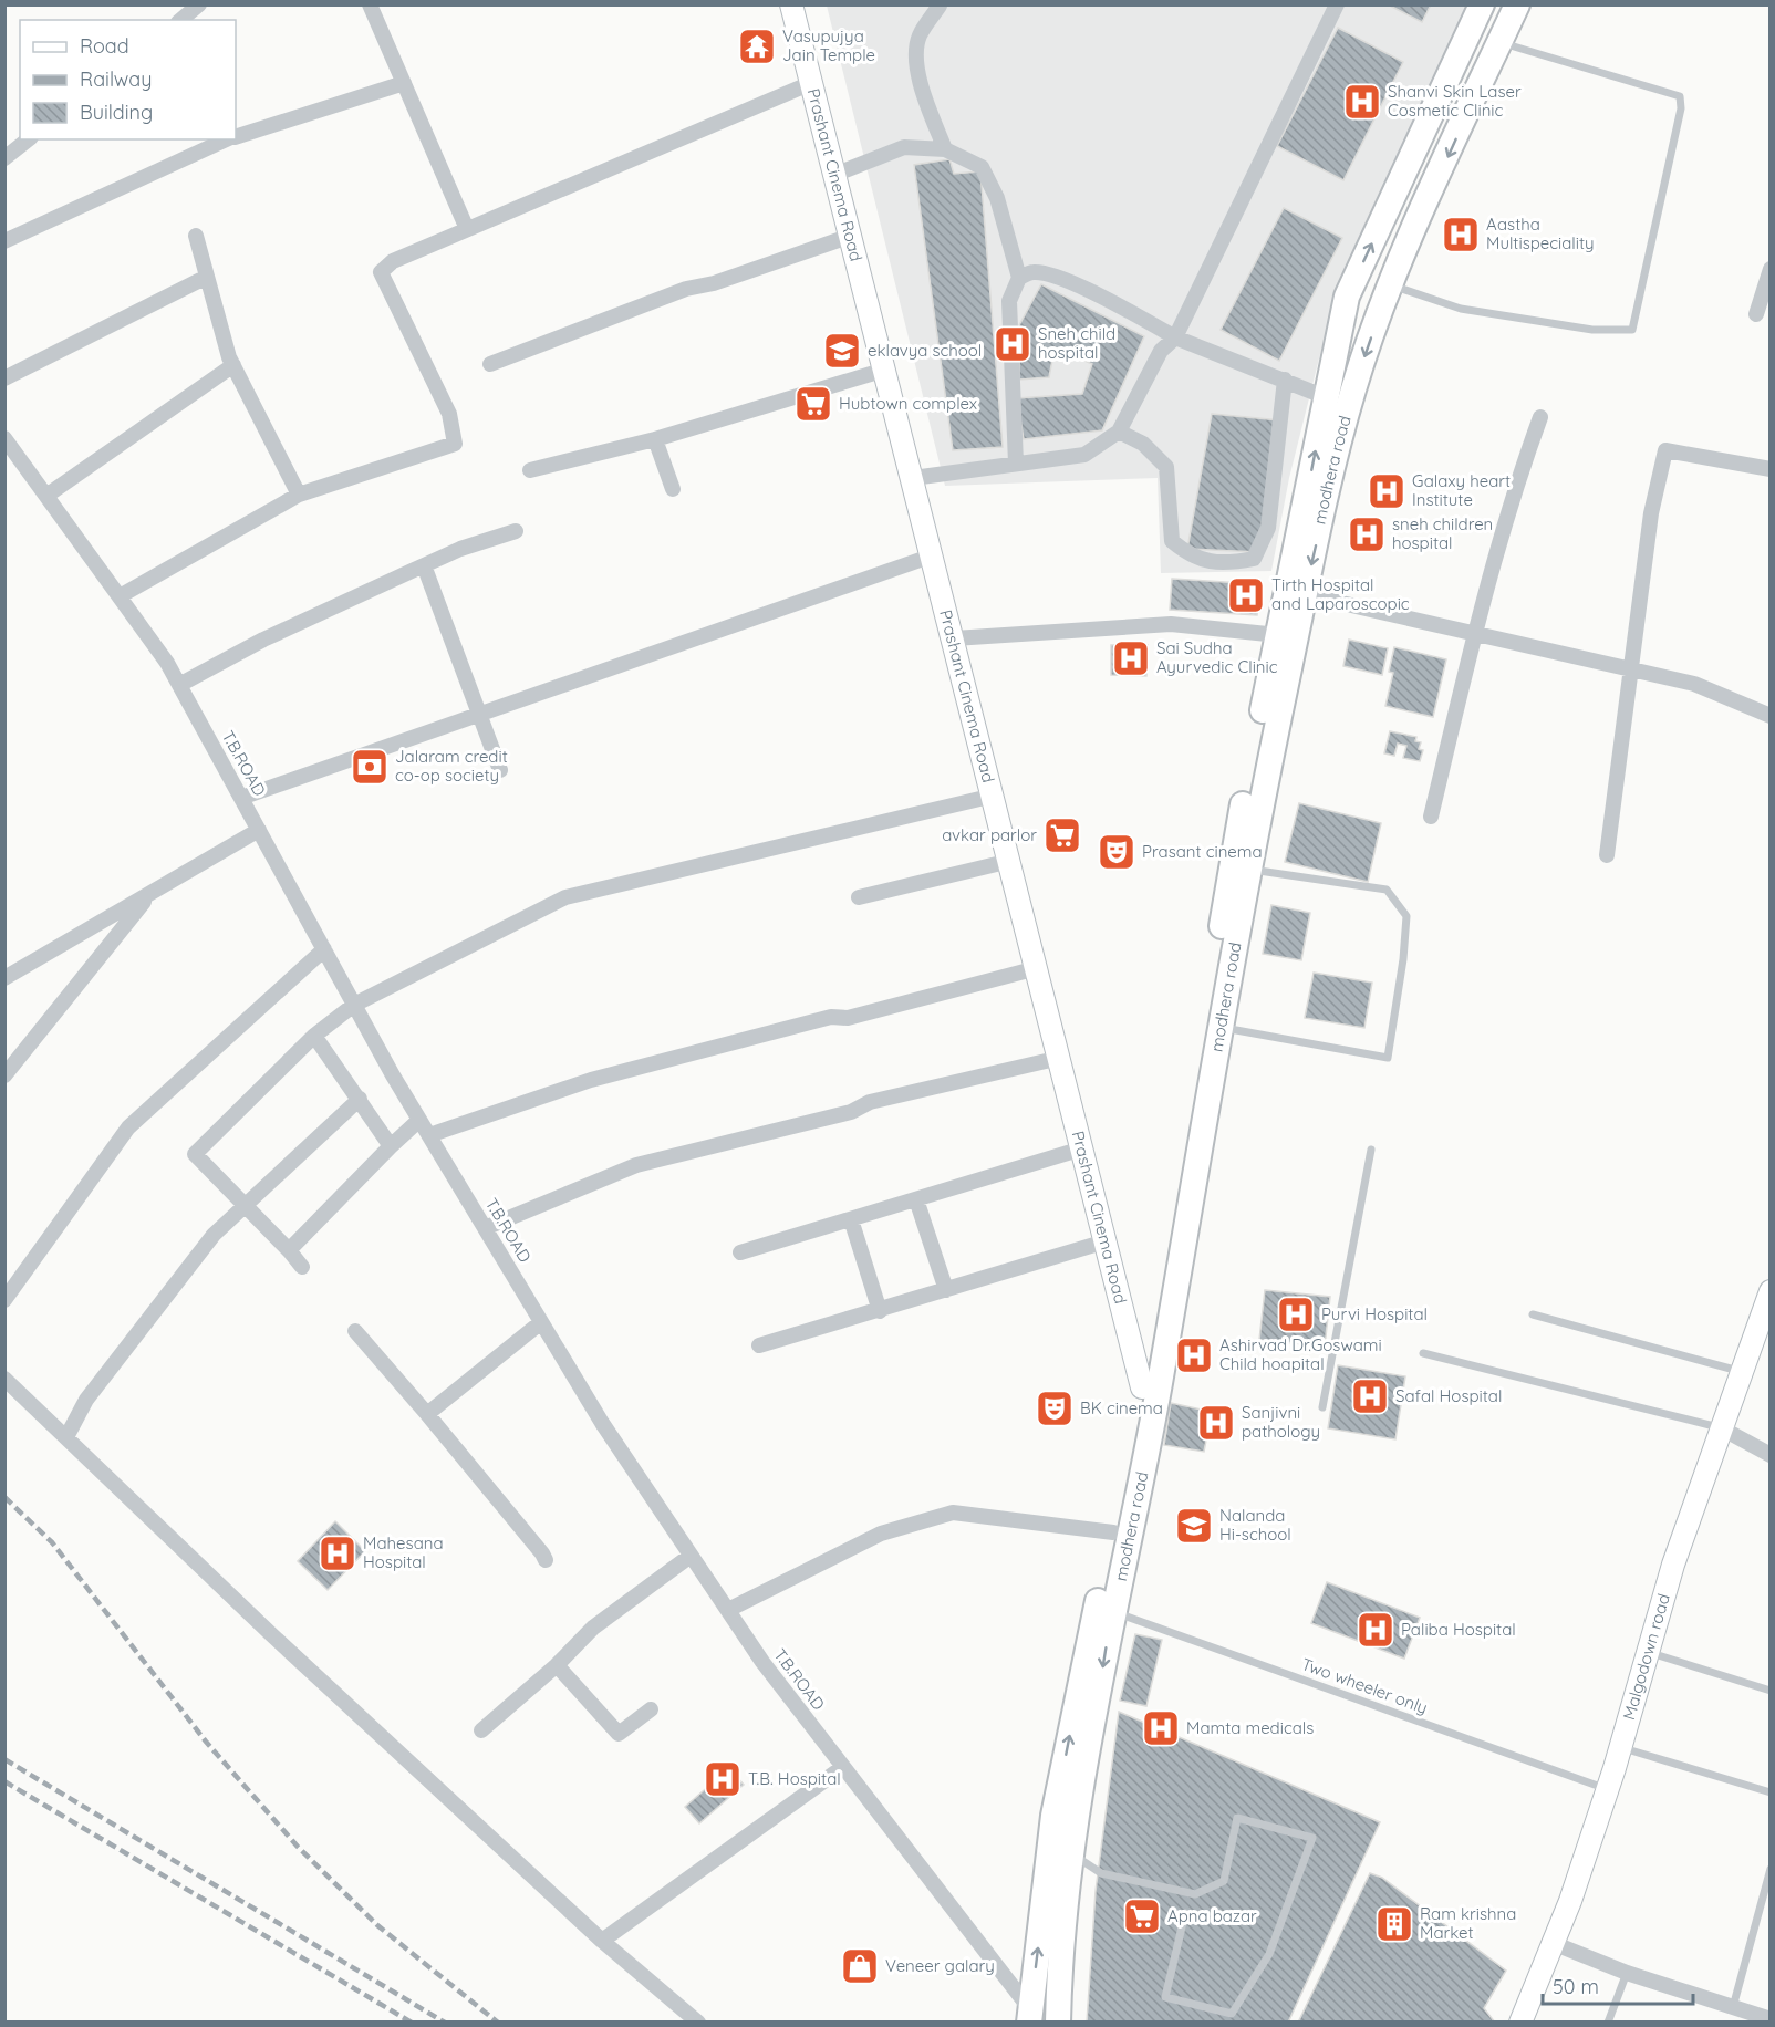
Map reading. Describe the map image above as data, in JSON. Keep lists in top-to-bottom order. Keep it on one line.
{"streets":{"main road":["modhera road"],"street":["Prashant Cinema Road","T.B.ROAD","Malgodown road"],"lane":["Two wheeler only"]},"crossings":[["modhera road","Two wheeler only"],["Malgodown road","Two wheeler only"]],"places":{"temple":["Vasupujya Jain Temple"],"hospital":["Shanvi Skin Laser Cosmetic Clinic","Aastha Multispeciality","Sneh child hospital","Galaxy heart Institute","sneh children hospital","Tirth Hospital and Laparoscopic","Sai Sudha Ayurvedic Clinic","Purvi Hospital","Ashirvad Dr.Goswami Child hoapital","Safal Hospital","Sanjivni pathology","Mahesana Hospital","Paliba Hospital","Mamta medicals","T.B. Hospital"],"school or university":["eklavya school","Nalanda Hi-school"],"supermarket":["Hubtown complex","avkar parlor","Apna bazar"],"bank":["Jalaram credit co-op society"],"theatre":["Prasant cinema","BK cinema"],"building":["Ram krishna Market"],"shop":["Veneer galary"]},"legend":["Road","Railway","Building"],"scale_bar":"50 m"}
